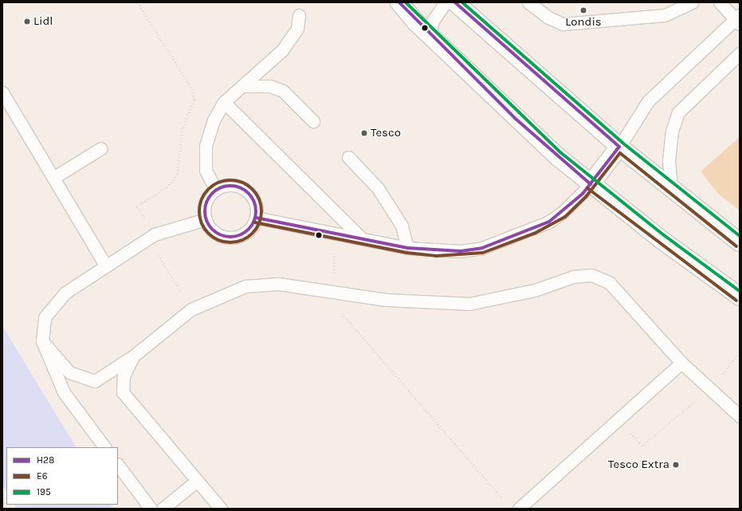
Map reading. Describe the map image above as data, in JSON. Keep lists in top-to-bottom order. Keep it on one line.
{"places":["Londis","Lidl","Tesco","Tesco Extra"],"lines":["transit line H28","transit line 195","transit line E6"],"legend":["H28","E6","195"]}
